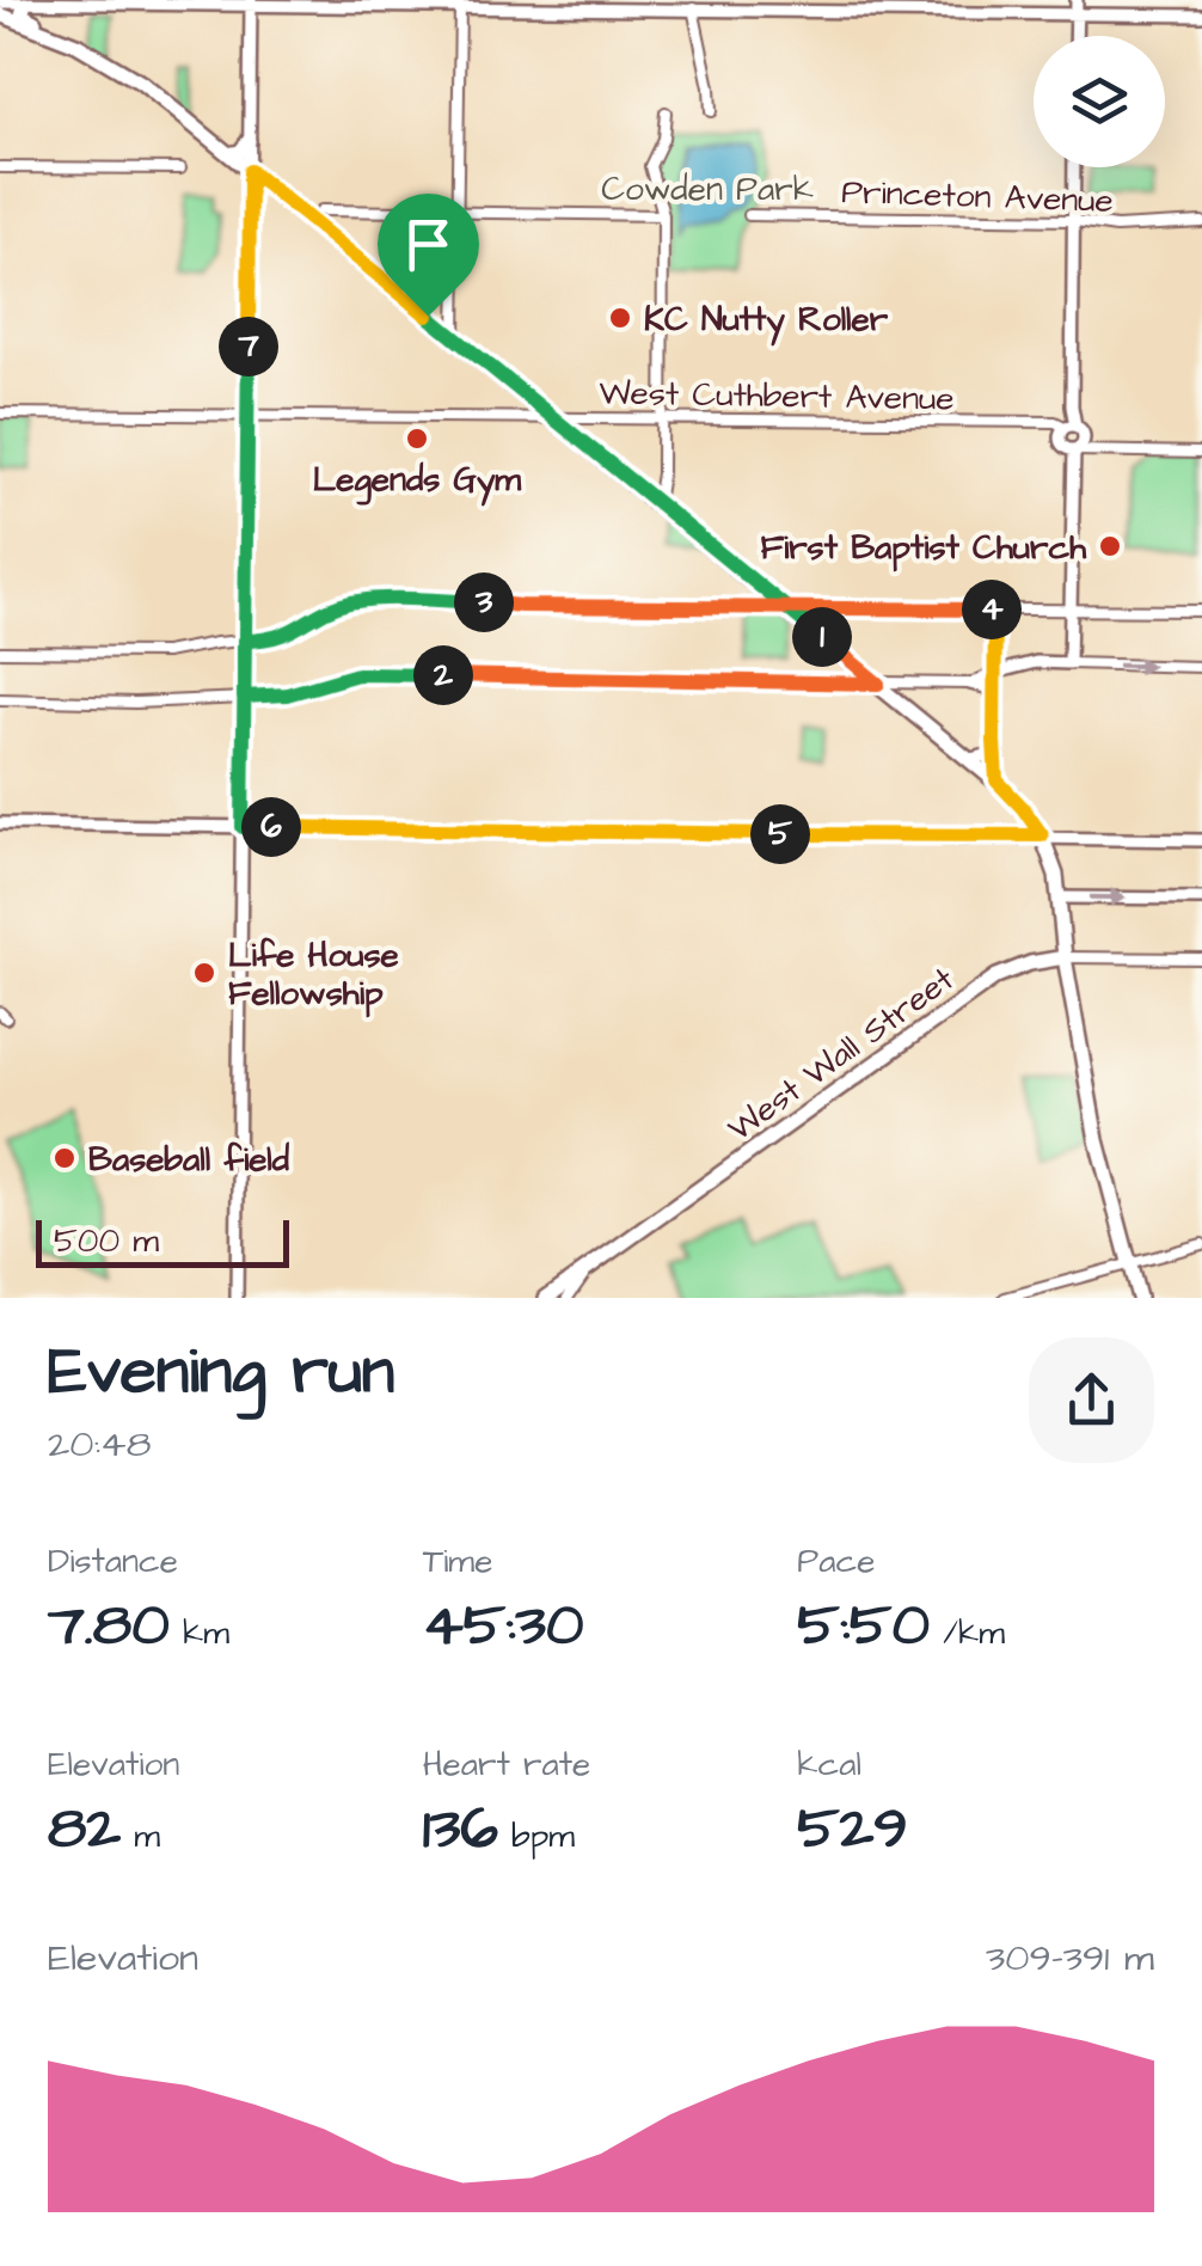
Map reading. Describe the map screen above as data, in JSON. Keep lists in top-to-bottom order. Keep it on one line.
{"streets":{"main road":["West Wall Street"],"street":["Princeton Avenue","West Cuthbert Avenue"]},"parks":["Cowden Park"],"places":["KC Nutty Roller","Legends Gym","First Baptist Church","Life House Fellowship","Baseball field"],"scale_bar":"500 m","page":{"pins":["7","3","4","1","2","6","5"],"scale":"500 m","heading":["Evening run","20:48"],"stats":[["Distance","7.80 km"],["Time","45:30"],["Pace","5:50 /km"],["Elevation","82 m"],["Heart rate","136 bpm"],["kcal","529"]],"chart":["Elevation","309–391 m"]}}
